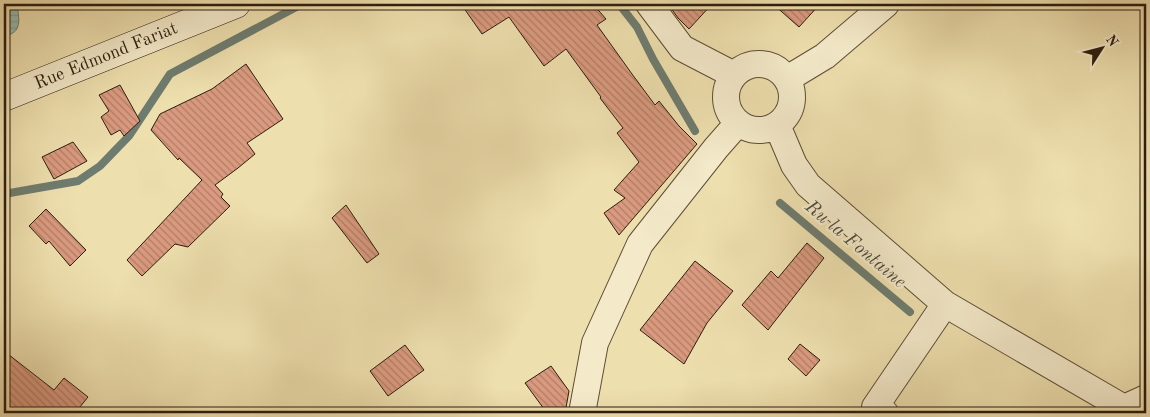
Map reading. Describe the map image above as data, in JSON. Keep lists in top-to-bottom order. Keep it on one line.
{"streets":{"street":["Rue Edmond Fariat"]},"water":["Ru la Fontaine"],"north":"top right"}
